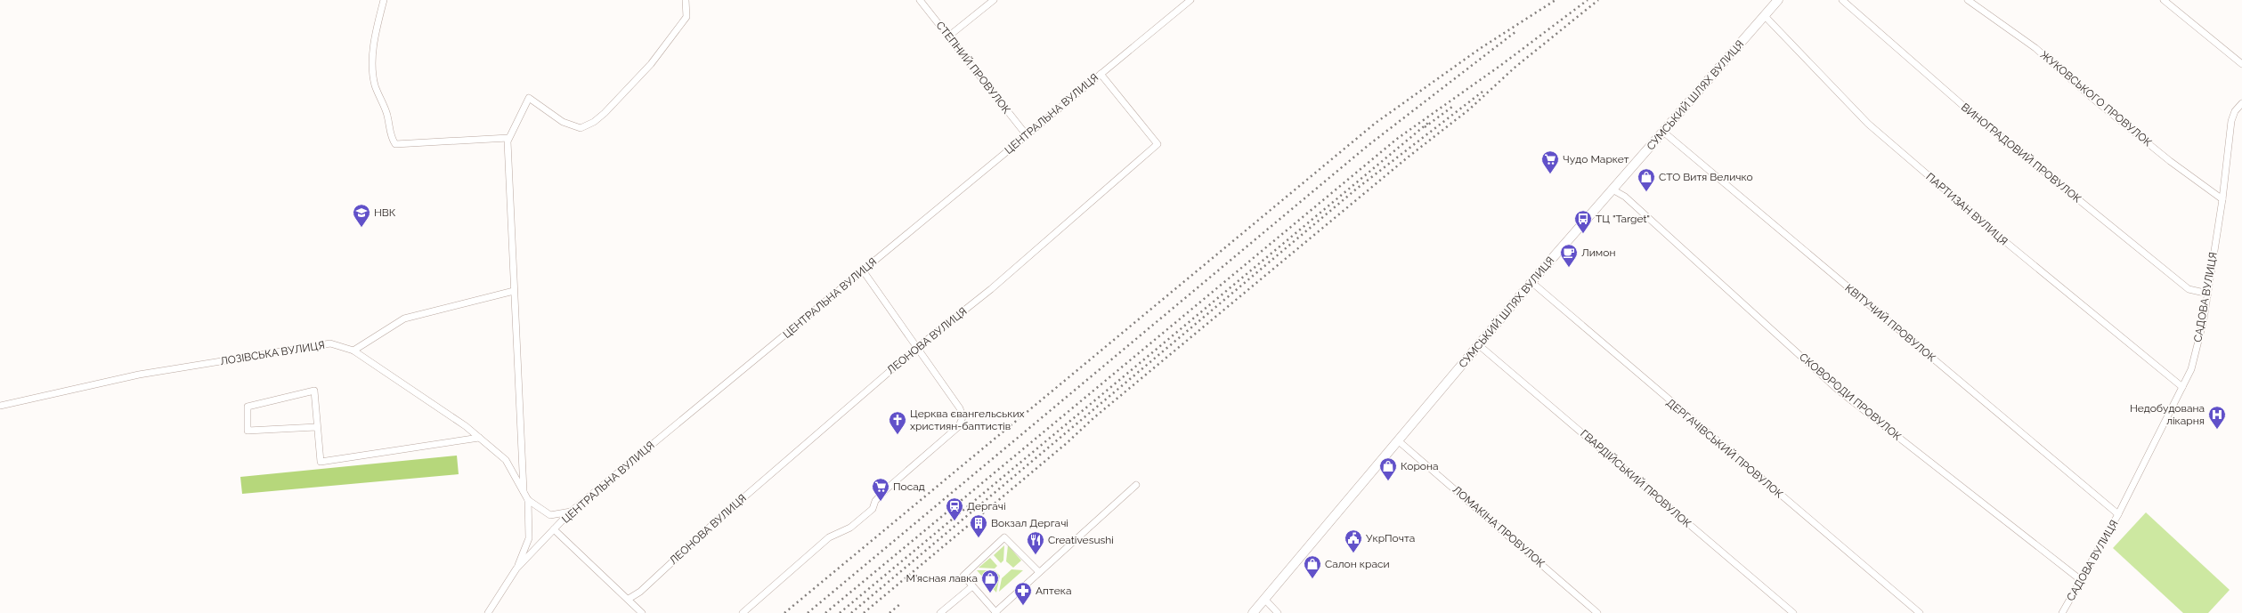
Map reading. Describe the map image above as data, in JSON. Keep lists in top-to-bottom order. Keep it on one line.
{"streets":{"main road":["СУМСЬКИЙ ШЛЯХ ВУЛИЦЯ"],"street":["СТЕПНИЙ ПРОВУЛОК","ЖУКОВСЬКОГО ПРОВУЛОК","ЦЕНТРАЛЬНА ВУЛИЦЯ","ВИНОГРАДОВИЙ ПРОВУЛОК","ПАРТИЗАН ВУЛИЦЯ","САДОВА ВУЛИЦЯ","КВІТУЧИЙ ПРОВУЛОК","ЛЕОНОВА ВУЛИЦЯ","ЛОЗІВСЬКА ВУЛИЦЯ","СКОВОРОДИ ПРОВУЛОК","ДЕРГАЧІВСЬКИЙ ПРОВУЛОК","ГВАРДІЙСЬКИЙ ПРОВУЛОК","ЛОМАКІНА ПРОВУЛОК"]},"crossings":[["СТЕПНИЙ ПРОВУЛОК","ЦЕНТРАЛЬНА ВУЛИЦЯ"],["СУМСЬКИЙ ШЛЯХ ВУЛИЦЯ","ПАРТИЗАН ВУЛИЦЯ"],["СУМСЬКИЙ ШЛЯХ ВУЛИЦЯ","КВІТУЧИЙ ПРОВУЛОК"],["СУМСЬКИЙ ШЛЯХ ВУЛИЦЯ","СКОВОРОДИ ПРОВУЛОК"],["СУМСЬКИЙ ШЛЯХ ВУЛИЦЯ","ДЕРГАЧІВСЬКИЙ ПРОВУЛОК"],["СУМСЬКИЙ ШЛЯХ ВУЛИЦЯ","ГВАРДІЙСЬКИЙ ПРОВУЛОК"],["СУМСЬКИЙ ШЛЯХ ВУЛИЦЯ","ЛОМАКІНА ПРОВУЛОК"],["ЖУКОВСЬКОГО ПРОВУЛОК","САДОВА ВУЛИЦЯ"],["ЦЕНТРАЛЬНА ВУЛИЦЯ","ЛЕОНОВА ВУЛИЦЯ"],["ЦЕНТРАЛЬНА ВУЛИЦЯ","ЛОЗІВСЬКА ВУЛИЦЯ"],["ВИНОГРАДОВИЙ ПРОВУЛОК","САДОВА ВУЛИЦЯ"],["ПАРТИЗАН ВУЛИЦЯ","САДОВА ВУЛИЦЯ"],["САДОВА ВУЛИЦЯ","КВІТУЧИЙ ПРОВУЛОК"],["САДОВА ВУЛИЦЯ","СКОВОРОДИ ПРОВУЛОК"]],"places":{"supermarket":["Чудо Маркет","Посад"],"shop":["СТО Витя Величко","Корона","Салон краси","М'ясная лавка"],"school or university":["НВК"],"bus stop":["ТЦ \"Target\""],"cafe":["Лимон"],"hospital":["Недобудована лікарня"],"church":["Церква євангельських християн-баптистів"],"station":["Дергачі"],"building":["Вокзал Дергачі"],"public building":["УкрПочта"],"restaurant":["Creativesushi"],"pharmacy":["Аптека"]}}
